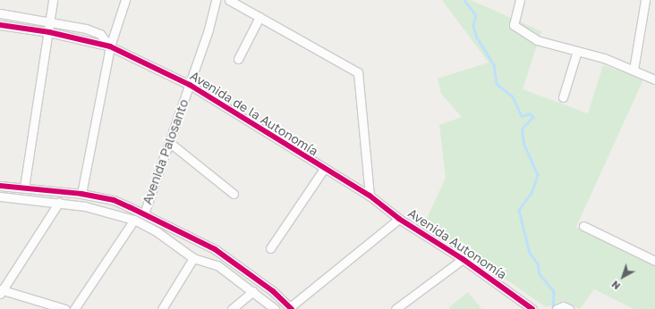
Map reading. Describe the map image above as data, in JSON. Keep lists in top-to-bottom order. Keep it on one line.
{"streets":{"street":["Avenida de la Autonomía","Avenida Palosanto","Avenida Autonomía"]},"crossings":[["Avenida de la Autonomía","Avenida Palosanto"],["Avenida de la Autonomía","Avenida Autonomía"]],"north":"bottom left"}
